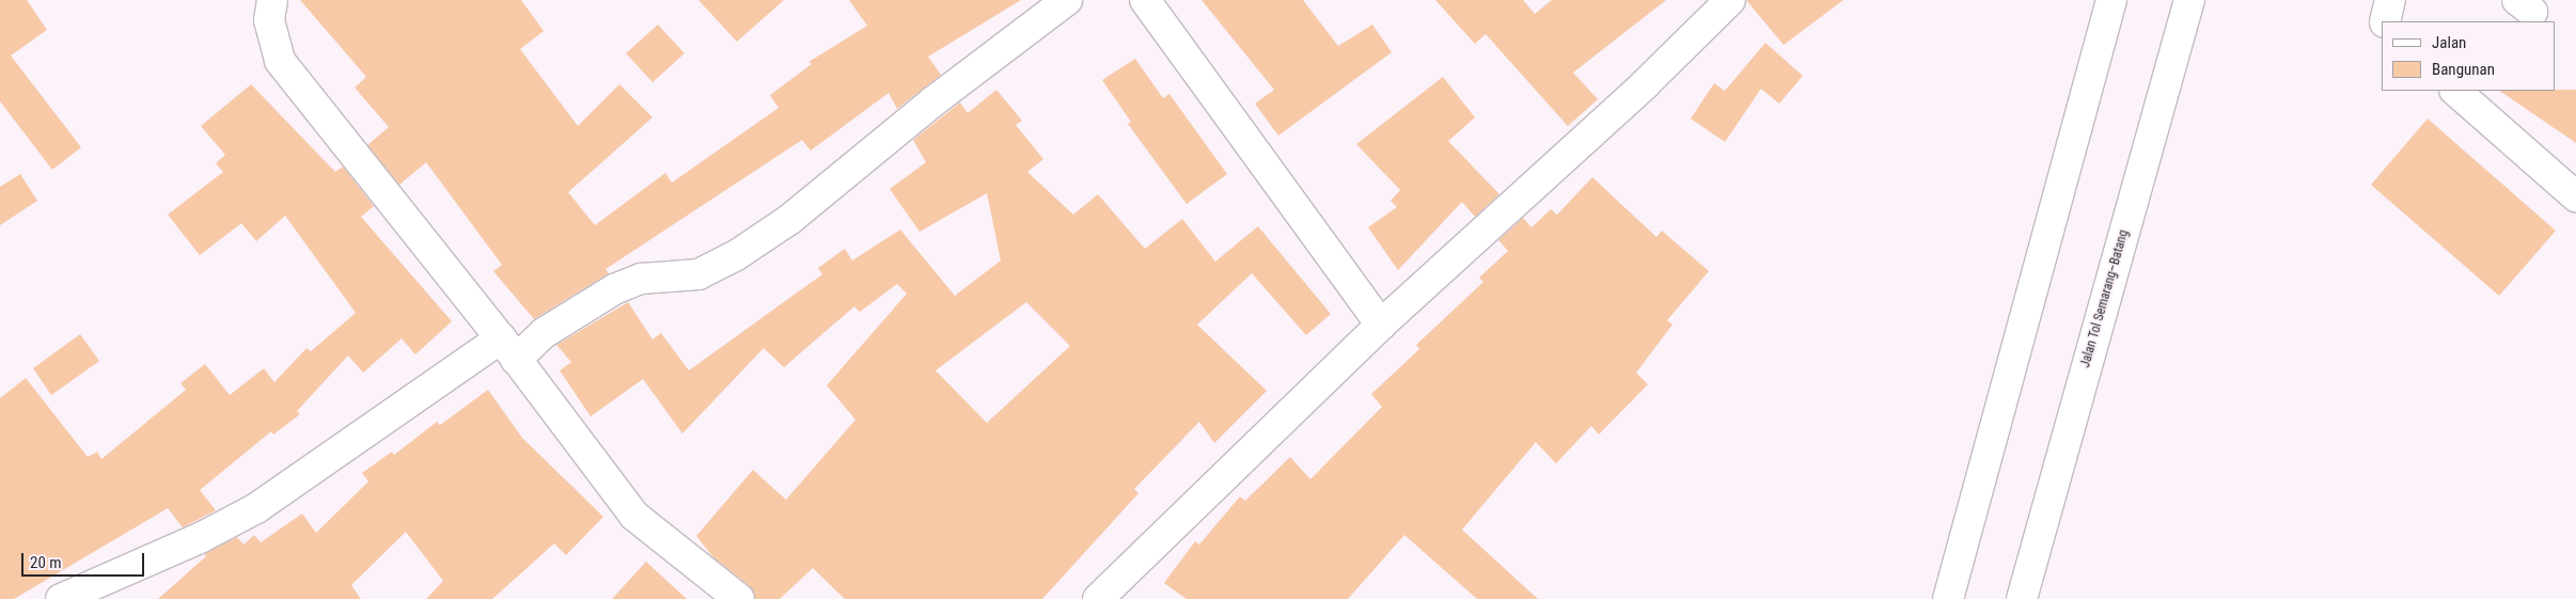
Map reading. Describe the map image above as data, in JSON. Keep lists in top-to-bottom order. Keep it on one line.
{"streets":{"main road":["Jalan Tol Semarang–Batang"]},"legend":["Jalan","Bangunan"],"scale_bar":"20 m"}
